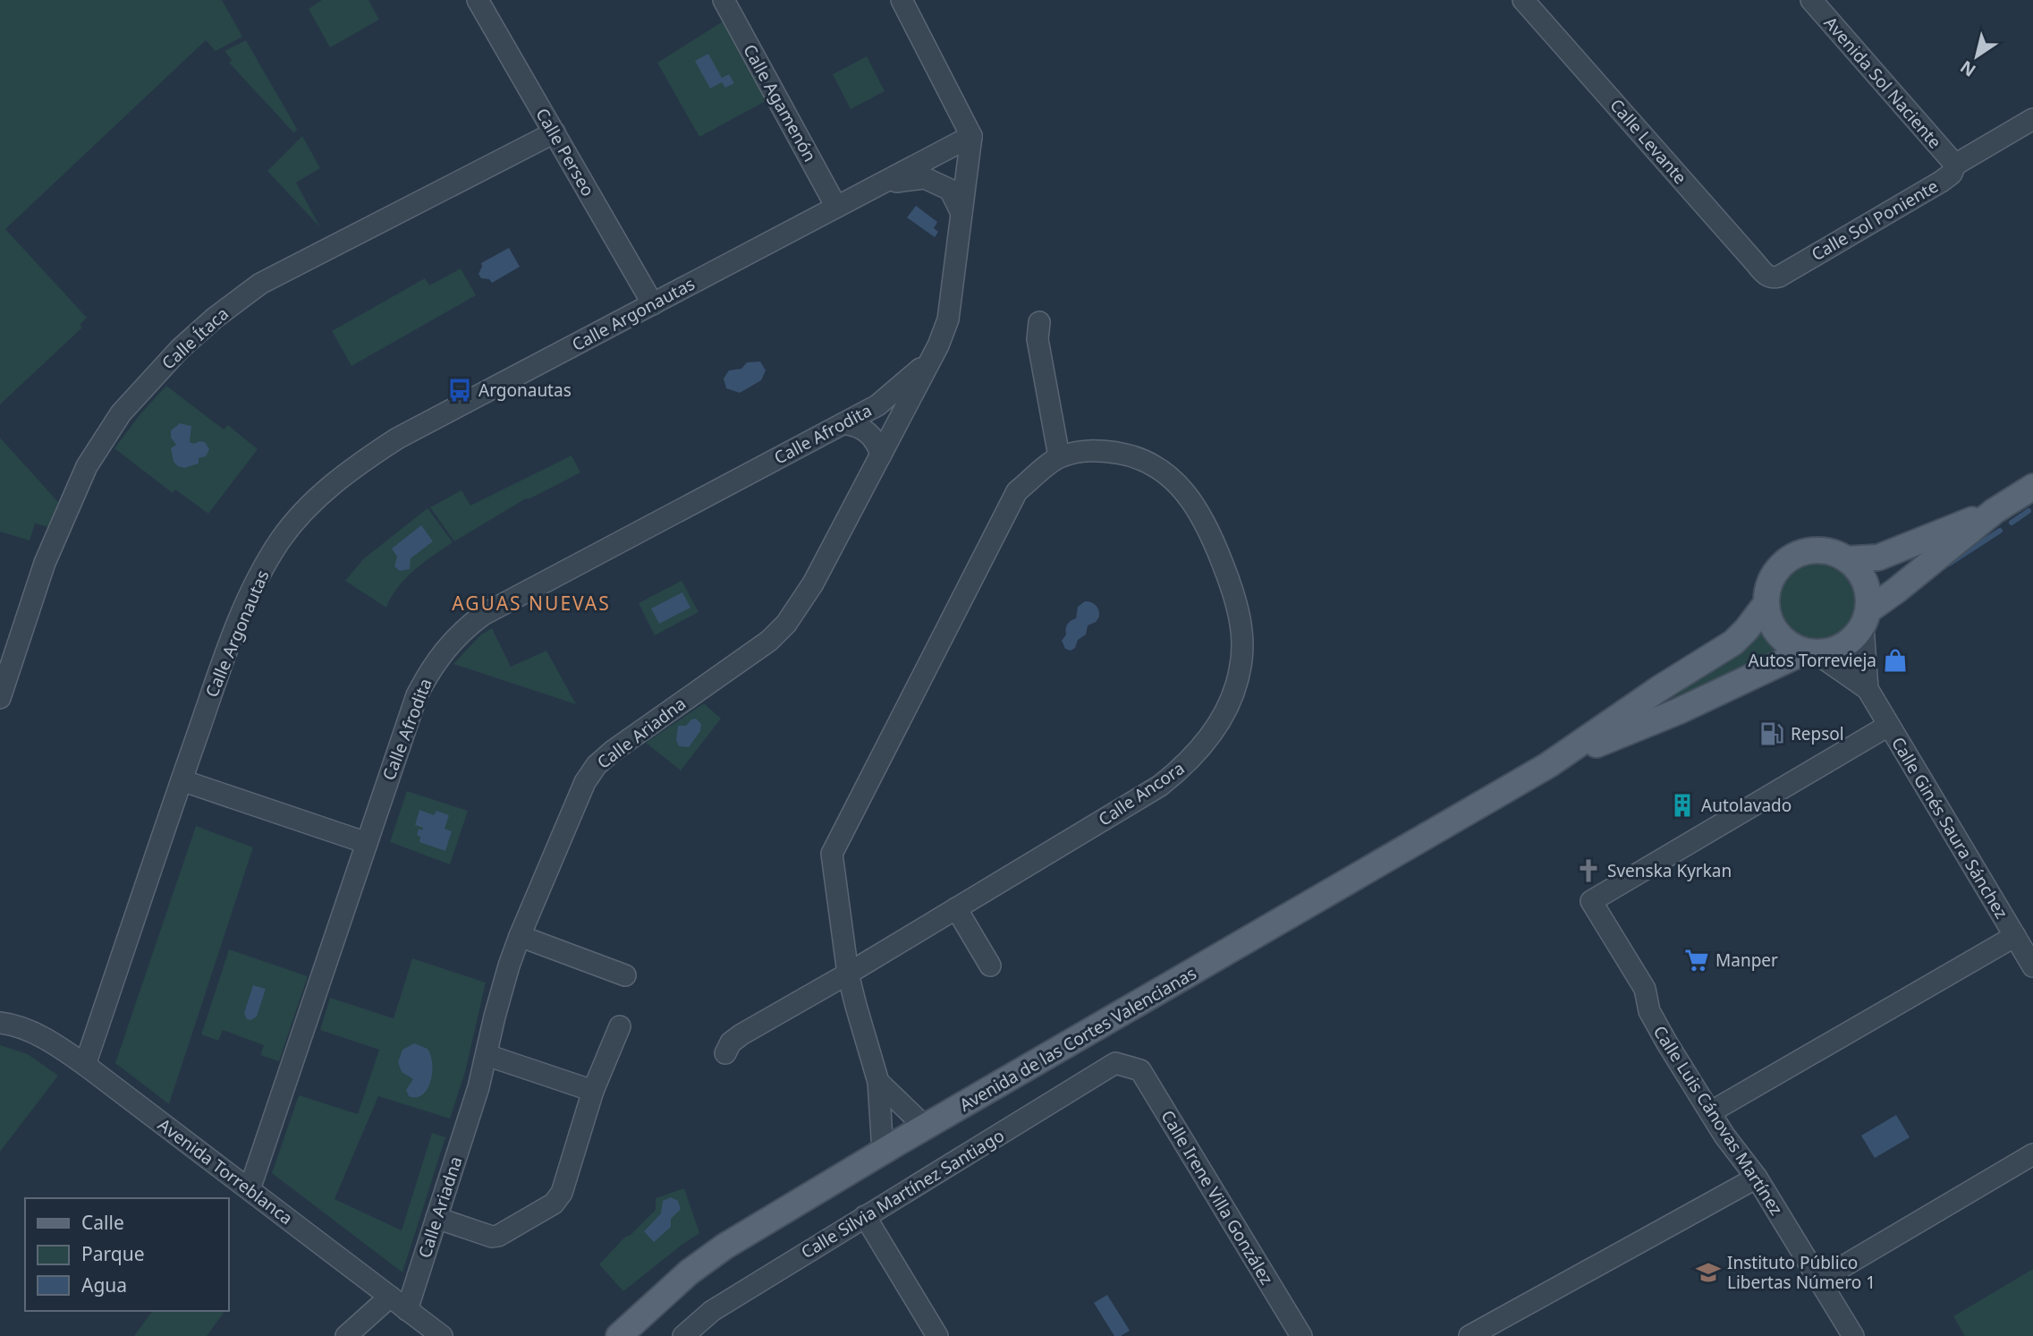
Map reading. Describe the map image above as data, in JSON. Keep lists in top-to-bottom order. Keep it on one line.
{"streets":{"main road":["Avenida de las Cortes Valencianas"],"street":["Avenida Sol Naciente","Calle Agamenón","Calle Levante","Calle Perseo","Calle Sol Poniente","Calle Argonautas","Calle Ítaca","Calle Afrodita","Calle Ariadna","Calle Ancora","Calle Ginés Saura Sánchez","Calle Luis Cánovas Martínez","Avenida Torreblanca","Calle Silvia Martínez Santiago","Calle Irene Villa González"]},"crossings":[["Avenida Sol Naciente","Calle Sol Poniente"],["Calle Agamenón","Calle Argonautas"],["Calle Levante","Calle Sol Poniente"],["Calle Perseo","Calle Argonautas"],["Calle Perseo","Calle Ítaca"],["Calle Argonautas","Calle Ariadna"],["Calle Argonautas","Avenida Torreblanca"],["Calle Afrodita","Calle Ariadna"],["Calle Afrodita","Avenida Torreblanca"],["Calle Ariadna","Avenida Torreblanca"],["Calle Ancora","Avenida de las Cortes Valencianas"],["Calle Ginés Saura Sánchez","Calle Luis Cánovas Martínez"],["Calle Silvia Martínez Santiago","Calle Irene Villa González"]],"districts":["AGUAS NUEVAS"],"places":{"bus stop":["Argonautas"],"shop":["Autos Torrevieja"],"fuel station":["Repsol"],"building":["Autolavado"],"church":["Svenska Kyrkan"],"supermarket":["Manper"],"school or university":["Instituto Público Libertas Número 1"]},"legend":["Calle","Parque","Agua"],"north":"bottom left"}
